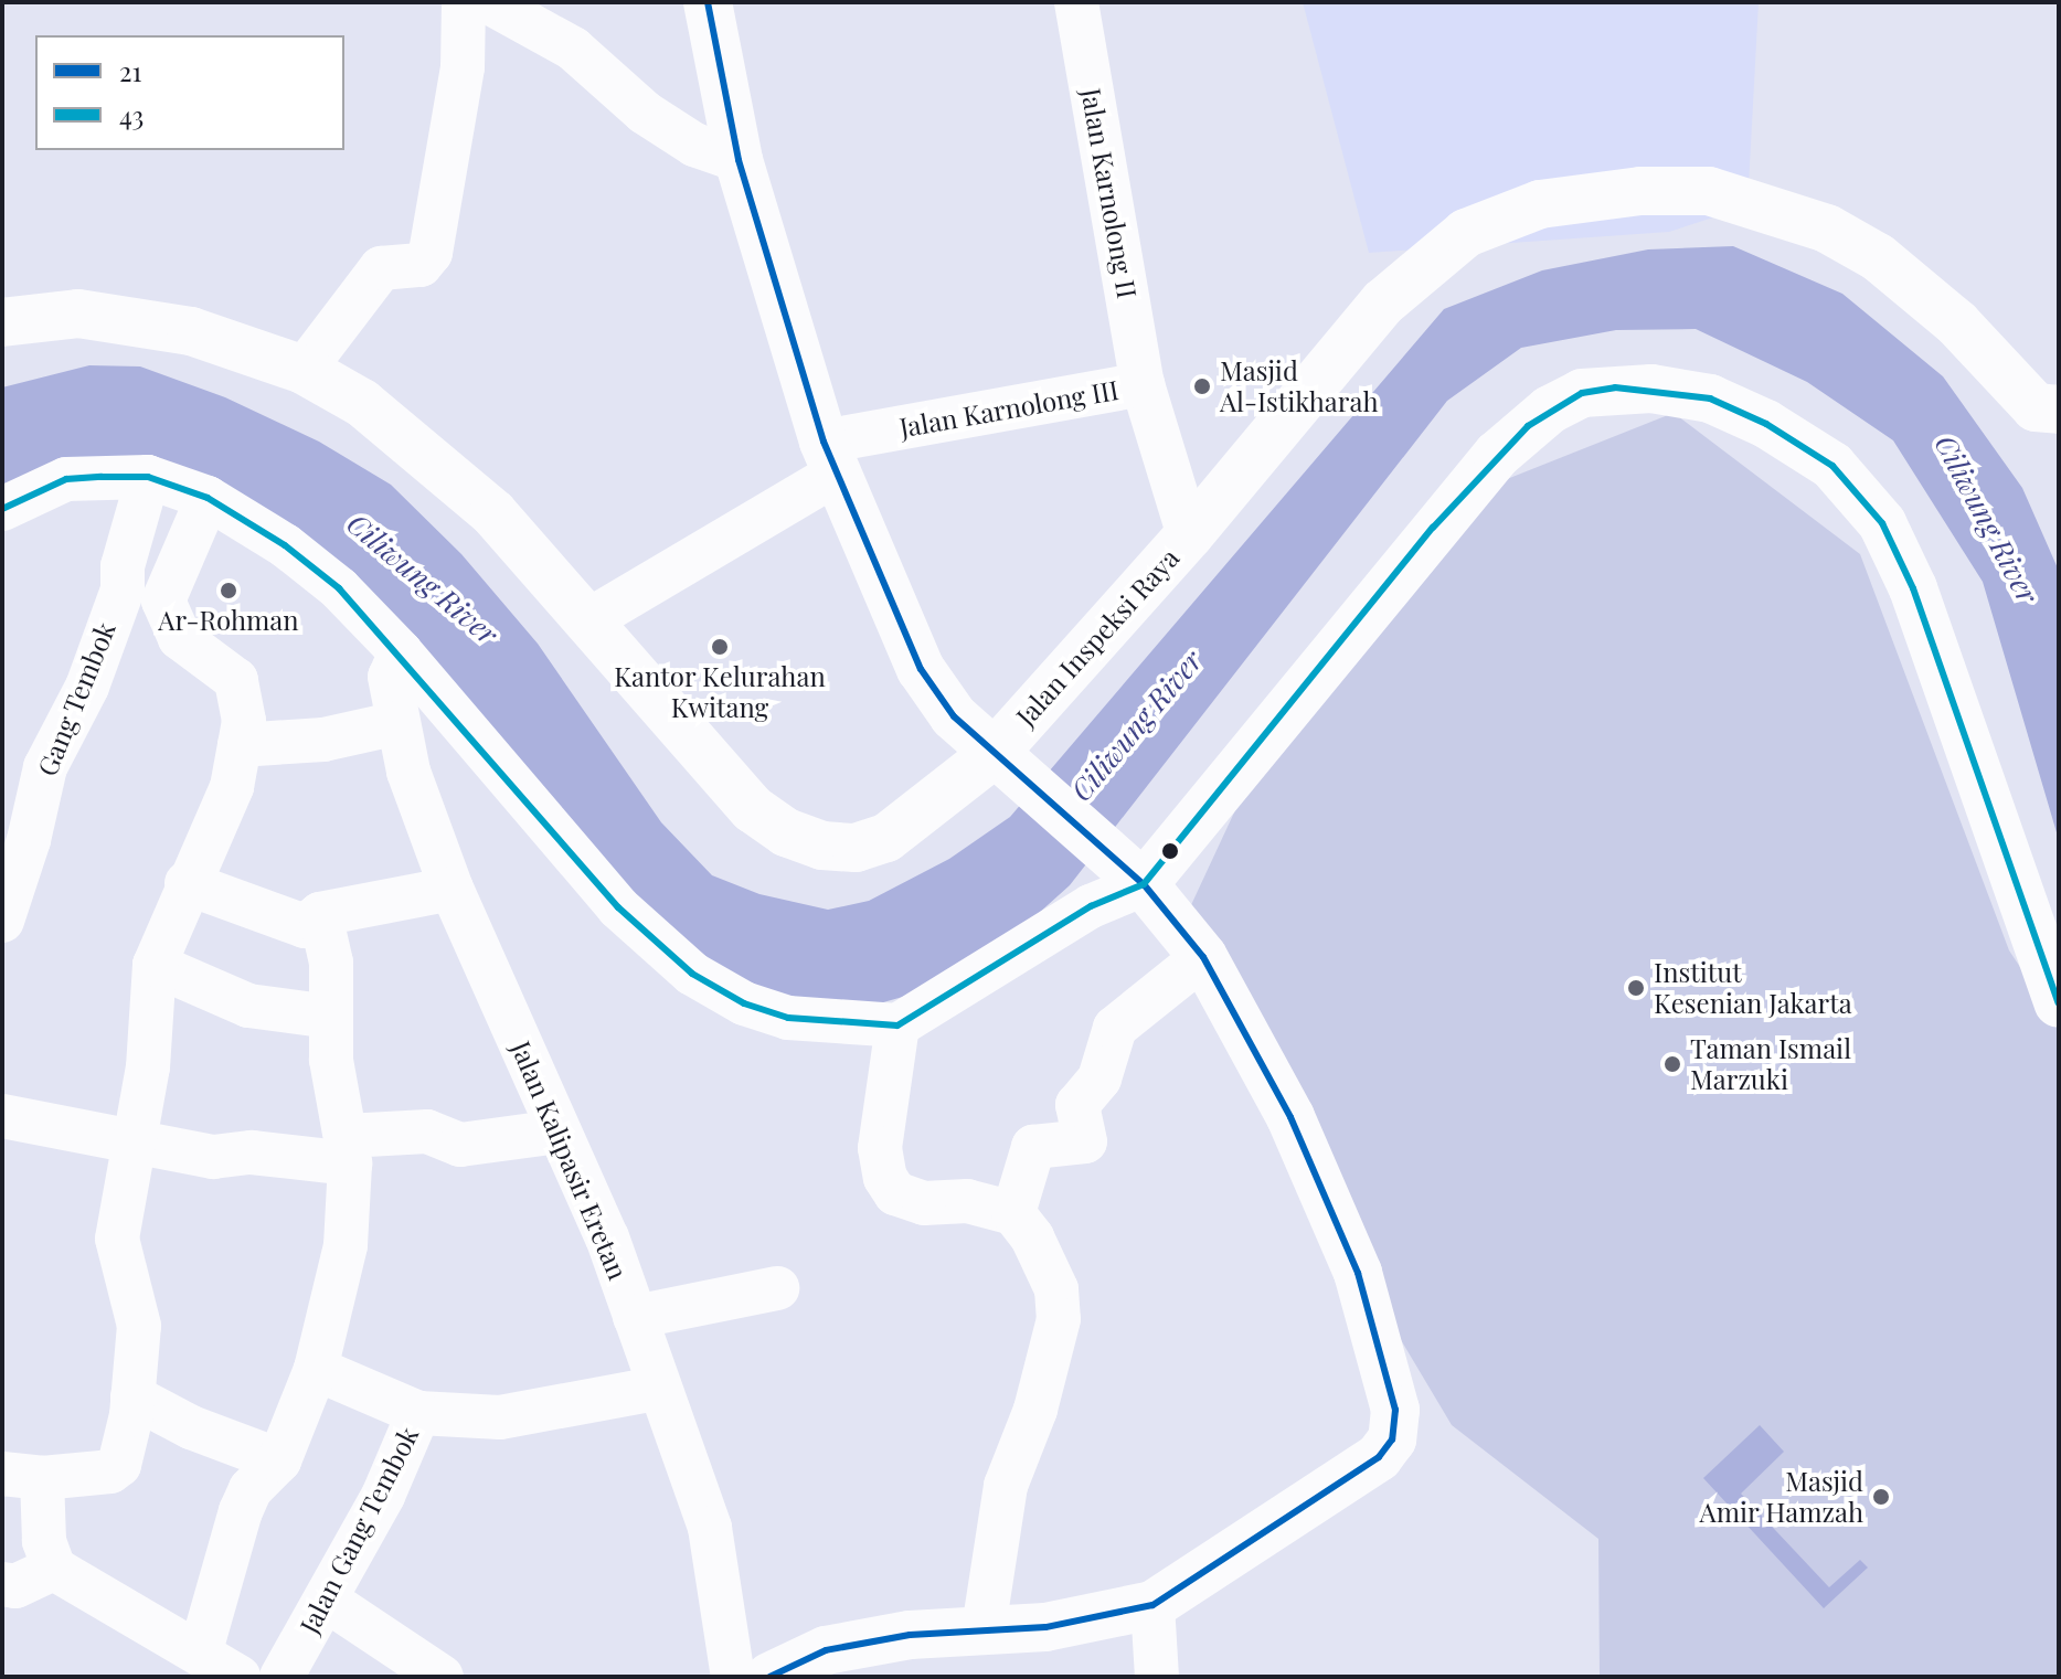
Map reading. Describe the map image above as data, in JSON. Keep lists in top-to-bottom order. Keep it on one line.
{"streets":{"street":["Jalan Karnolong II","Jalan Karnolong III","Jalan Inspeksi Raya","Gang Tembok","Jalan Kalipasir Eretan","Jalan Gang Tembok"]},"crossings":[["Jalan Karnolong II","Jalan Karnolong III"],["Jalan Karnolong III","Jalan Inspeksi Raya"],["Jalan Kalipasir Eretan","Jalan Gang Tembok"]],"water":["Ciliwung River"],"places":["Masjid Al-Istikharah","Ar-Rohman","Kantor Kelurahan Kwitang","Institut Kesenian Jakarta","Taman Ismail Marzuki","Masjid Amir Hamzah"],"lines":["transit line 21","transit line 43"],"legend":["21","43"]}
